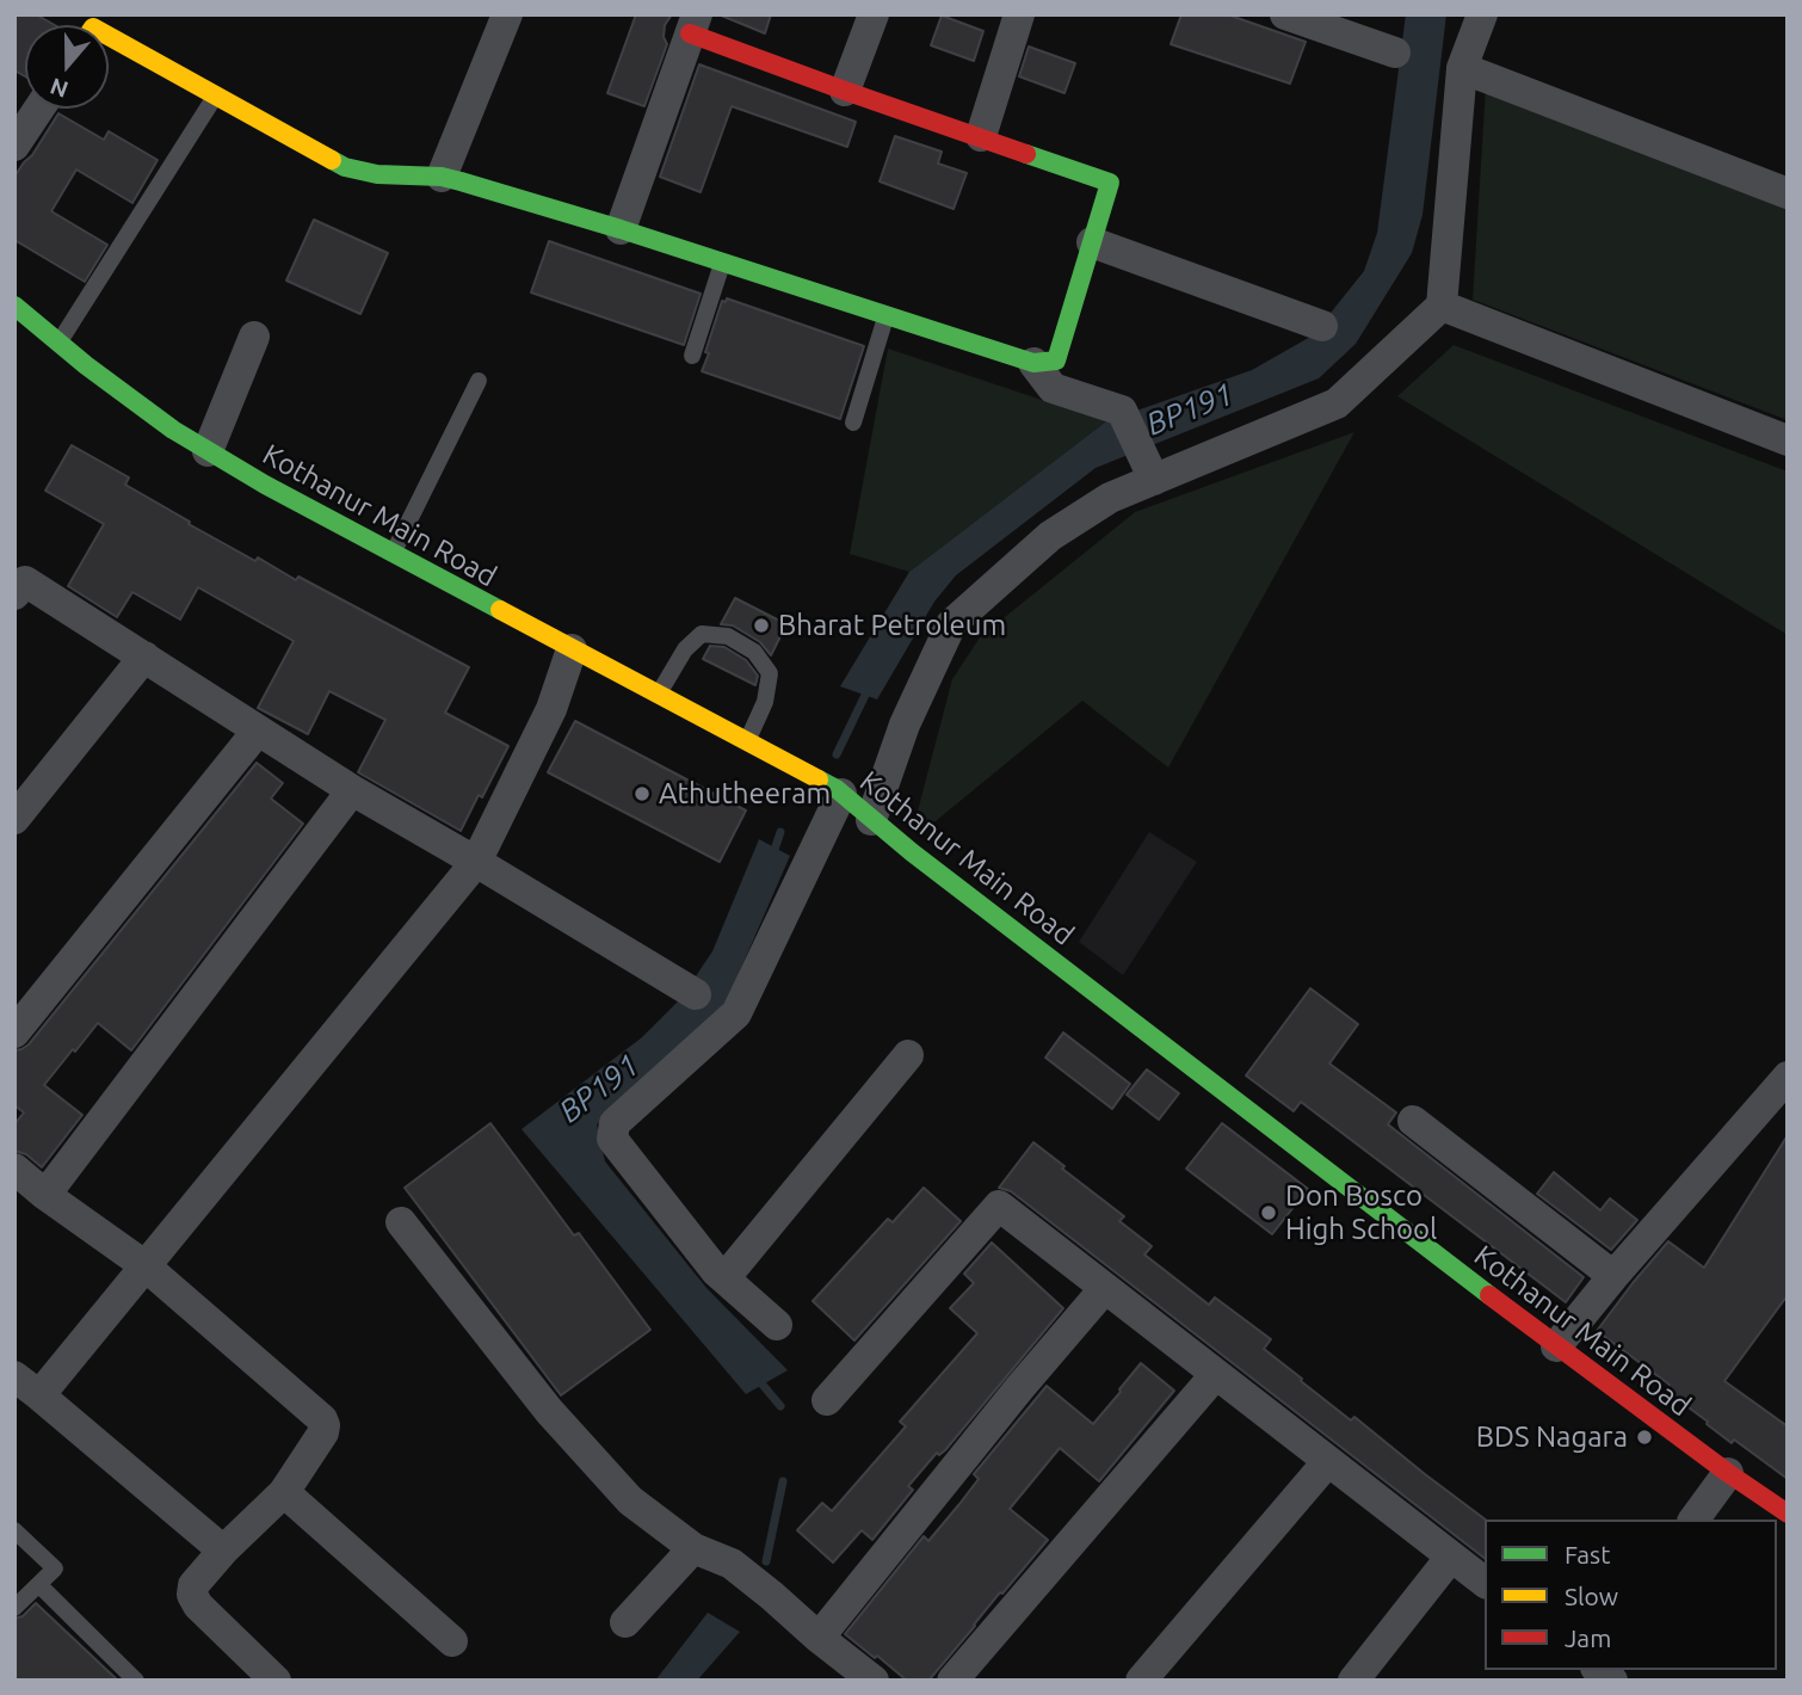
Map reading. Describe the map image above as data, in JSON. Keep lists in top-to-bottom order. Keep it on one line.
{"streets":{"main road":["Kothanur Main Road"]},"water":["BP191"],"places":["Bharat Petroleum","Athutheeram","Don Bosco High School","BDS Nagara"],"legend":["Fast","Slow","Jam"],"north":"bottom"}
